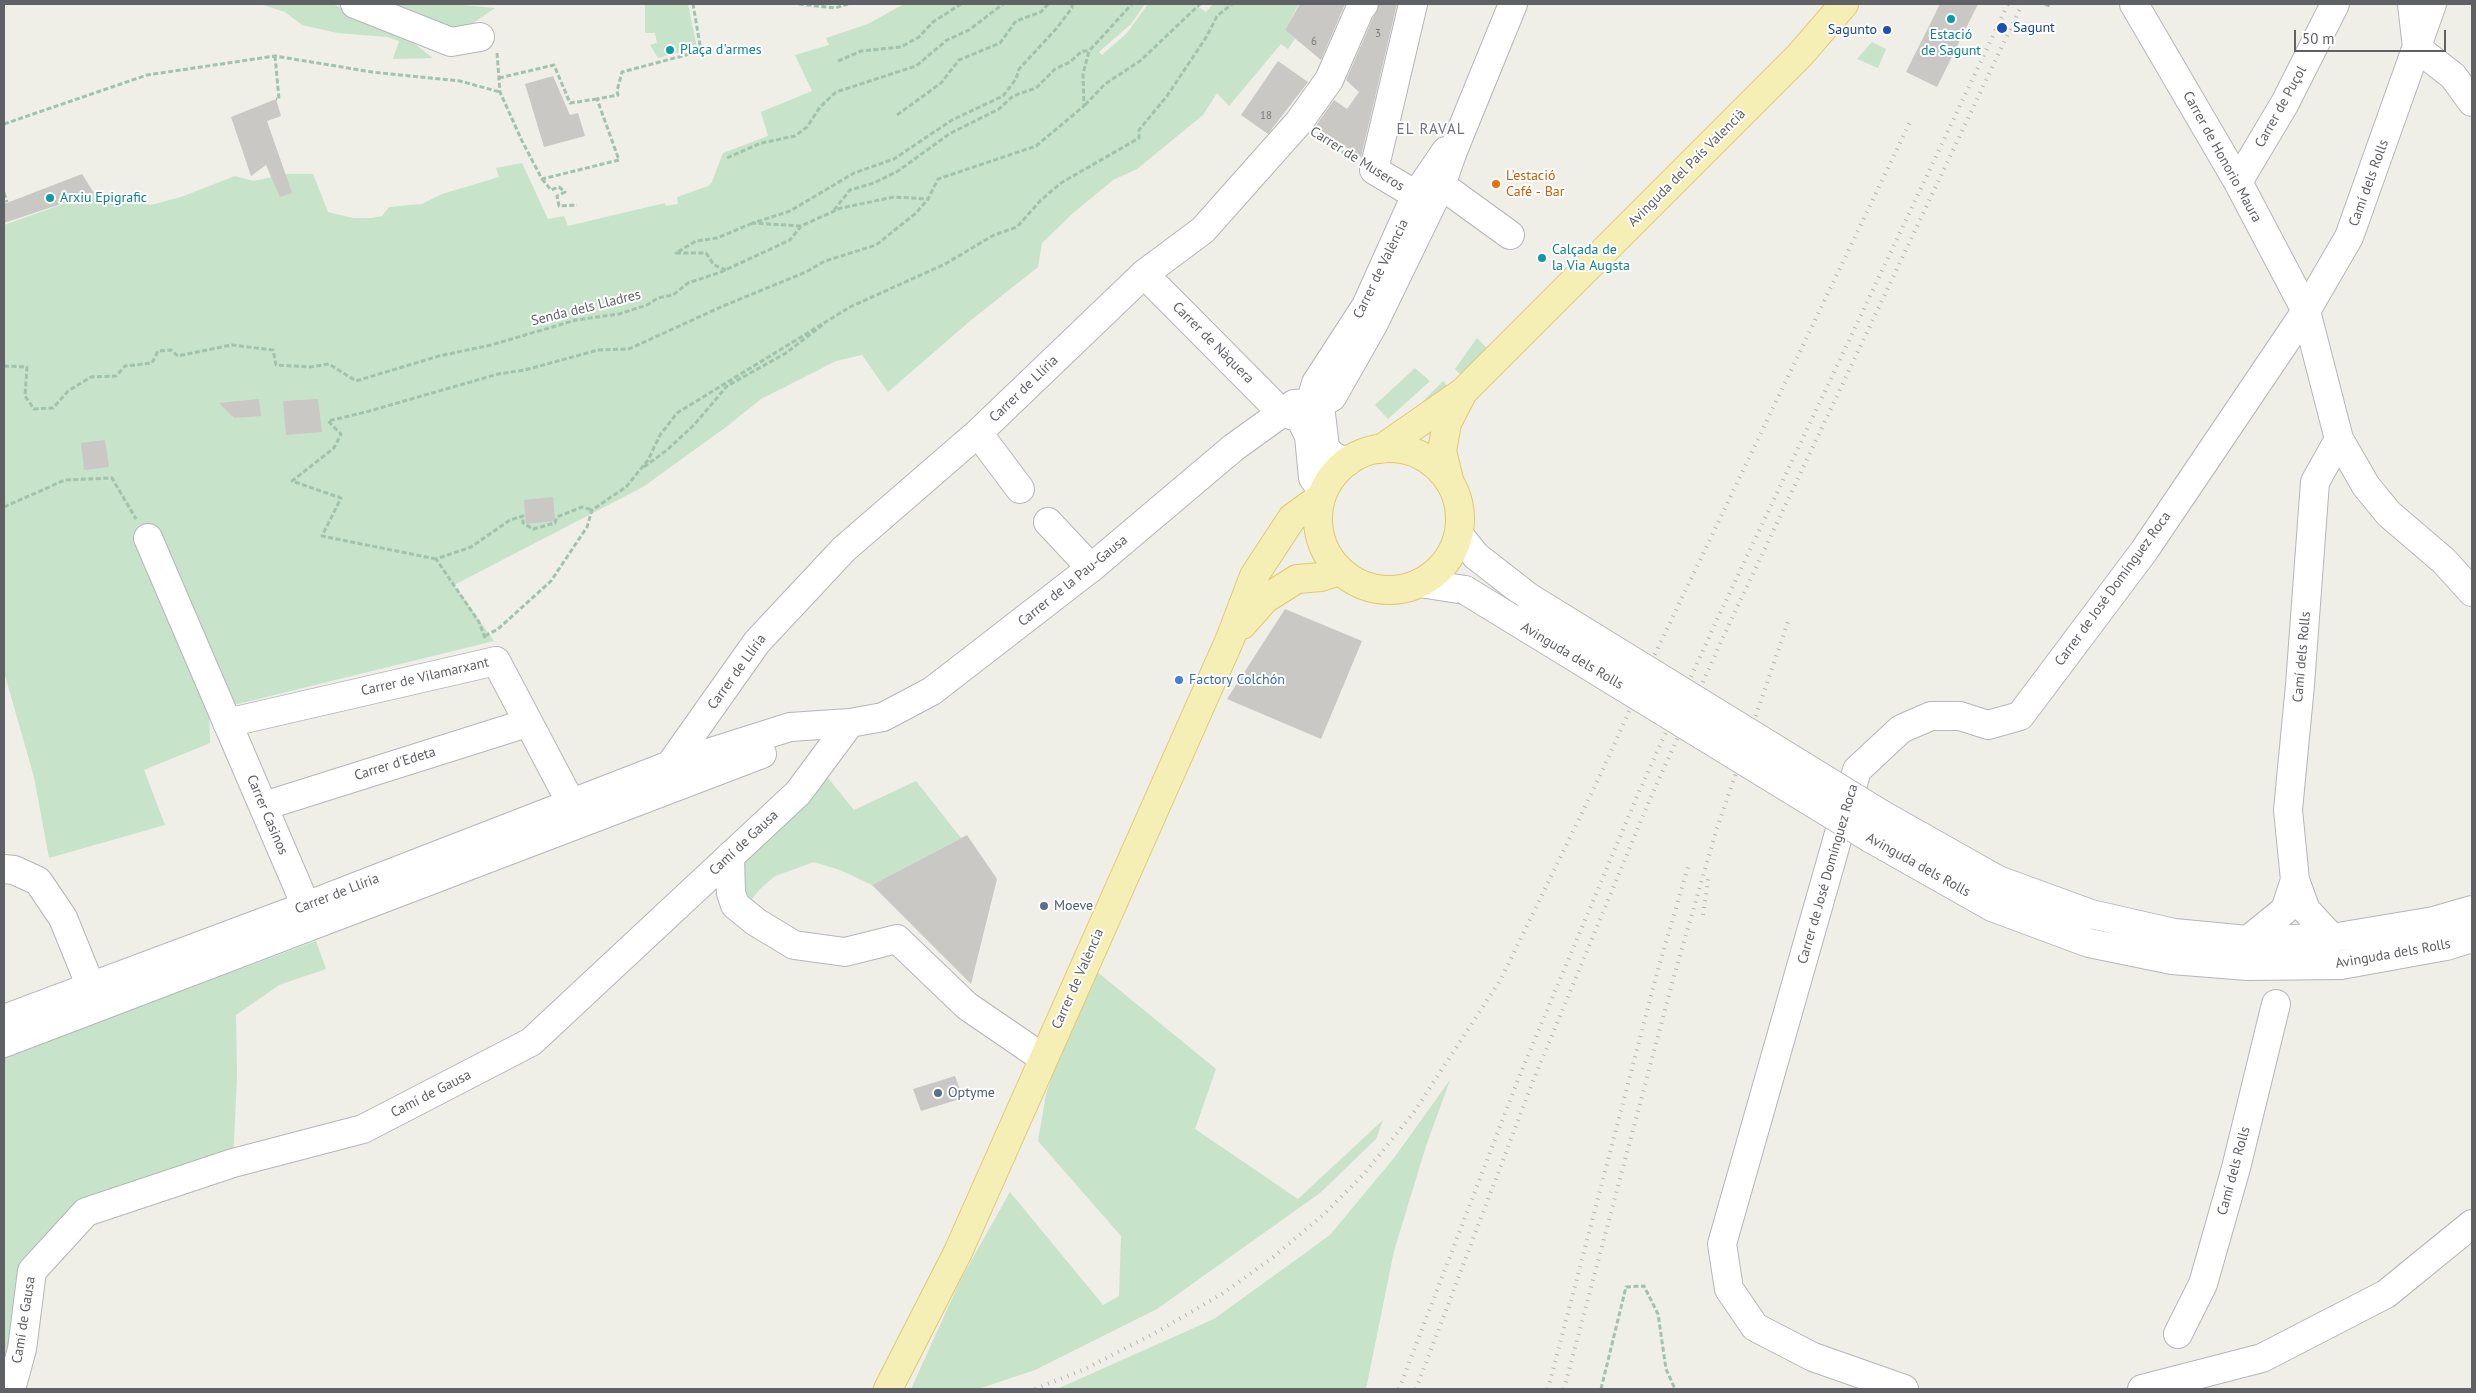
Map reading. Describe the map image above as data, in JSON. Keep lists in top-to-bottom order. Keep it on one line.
{"streets":{"main road":["Avinguda del País Valencià","Carrer de València"],"street":["Carrer de Puçol","Carrer de Honorio Maura","Carrer de Museros","Camí dels Rolls","Carrer de Nàquera","Carrer de Llíria","Carrer de la Pau-Gausa","Carrer de José Domínguez Roca","Avinguda dels Rolls","Carrer de Vilamarxant","Carrer d'Edeta","Carrer Casinos","Camí de Gausa"],"path":["Senda dels Lladres"]},"crossings":[["Carrer de Puçol","Carrer de Honorio Maura"],["Carrer de Honorio Maura","Camí dels Rolls"],["Carrer de Honorio Maura","Carrer de José Domínguez Roca"],["Carrer de Museros","Carrer de València"],["Carrer de Museros","Carrer de Llíria"],["Avinguda del País Valencià","Carrer de València"],["Avinguda del País Valencià","Carrer de Nàquera"],["Avinguda del País Valencià","Avinguda dels Rolls"],["Camí dels Rolls","Carrer de José Domínguez Roca"],["Carrer de València","Carrer de Nàquera"],["Carrer de València","Avinguda dels Rolls"],["Carrer de Nàquera","Carrer de Llíria"],["Carrer de Nàquera","Carrer de la Pau-Gausa"],["Carrer de Nàquera","Avinguda dels Rolls"],["Carrer de Llíria","Carrer de la Pau-Gausa"],["Carrer de Llíria","Carrer de Vilamarxant"],["Carrer de Llíria","Carrer Casinos"],["Carrer de la Pau-Gausa","Camí de Gausa"],["Carrer de Vilamarxant","Carrer d'Edeta"],["Carrer de Vilamarxant","Carrer Casinos"],["Carrer d'Edeta","Carrer Casinos"]],"districts":["EL RAVAL"],"places":["Estació de Sagunt","Sagunt","Sagunto","Plaça d'armes","L'estació Café - Bar","Arxiu Epigrafic","Calçada de la Via Augsta","Factory Colchón","Moeve","Optyme"],"house_numbers":["3","6","18"],"scale_bar":"50 m"}
